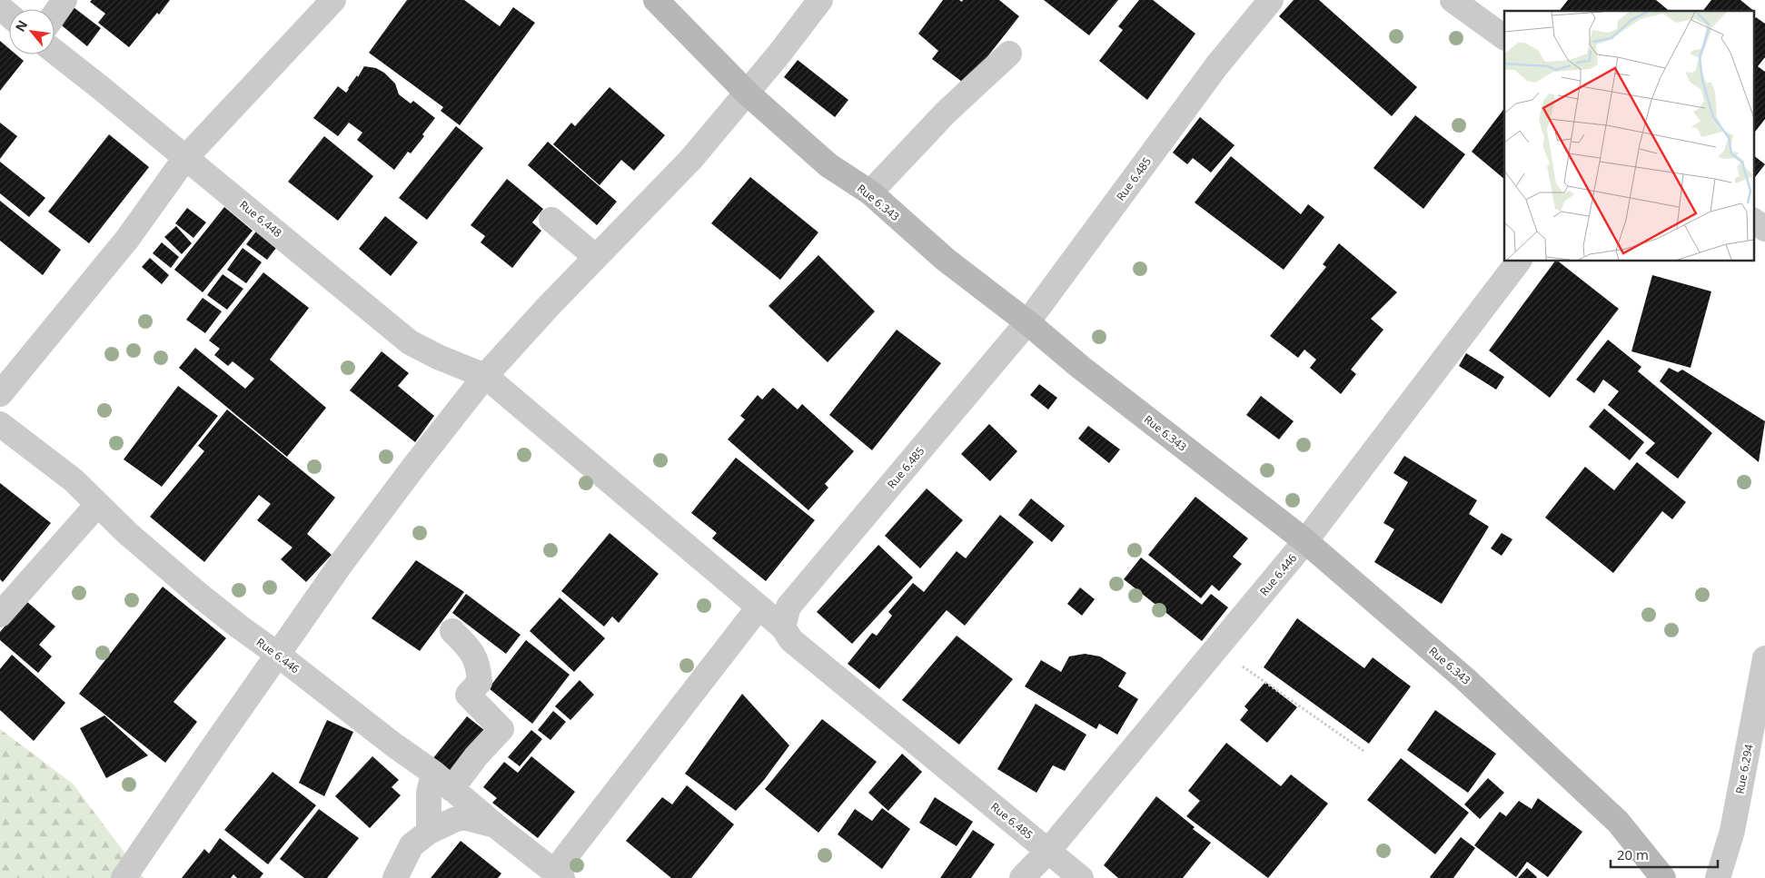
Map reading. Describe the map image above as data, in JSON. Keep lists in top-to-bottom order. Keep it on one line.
{"streets":{"street":["Rue 6.485","Rue 6.343","Rue 6.448","Rue 6.446","Rue 6.294"]},"crossings":[["Rue 6.485","Rue 6.343"],["Rue 6.485","Rue 6.448"],["Rue 6.485","Rue 6.446"],["Rue 6.343","Rue 6.446"]],"scale_bar":"20 m","north":"top left"}
